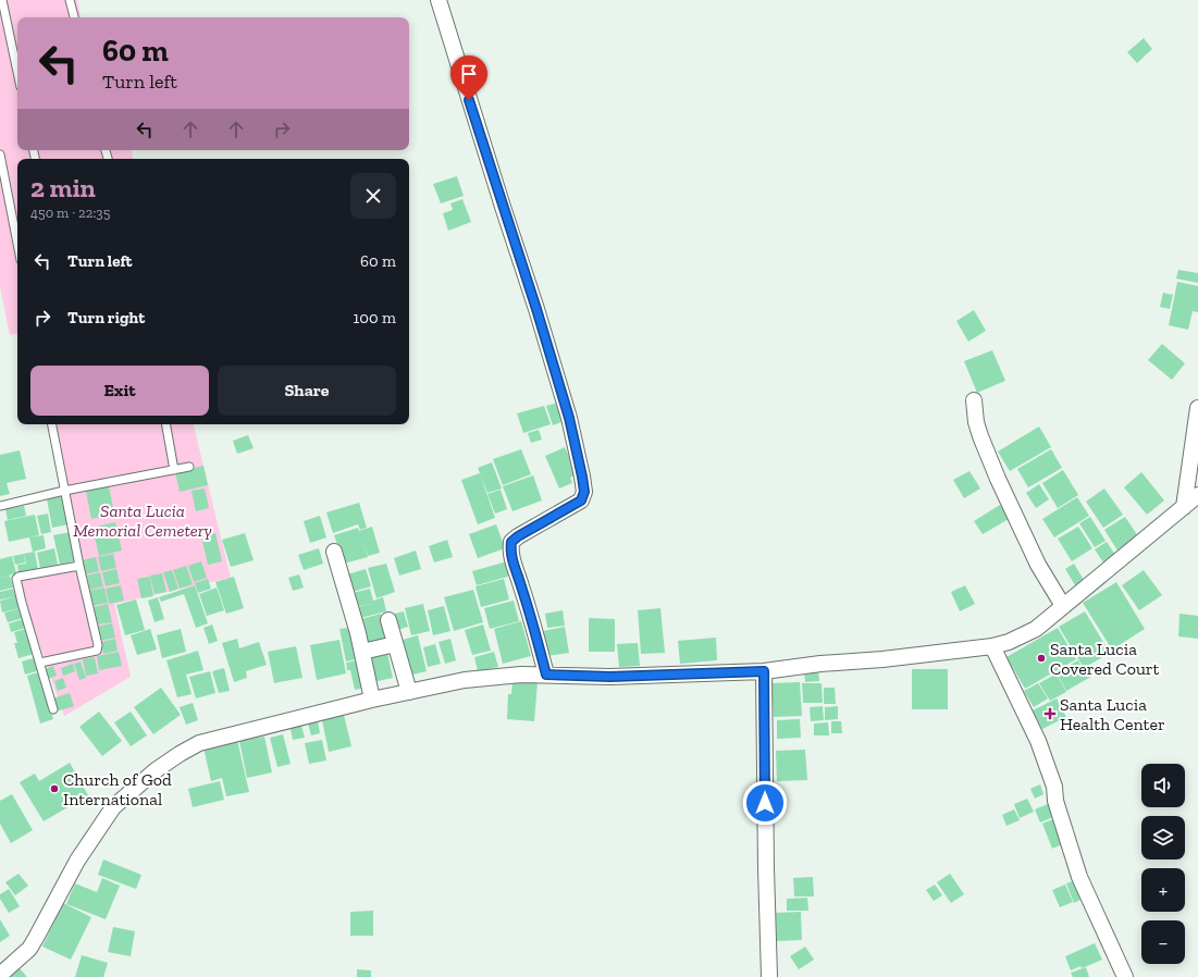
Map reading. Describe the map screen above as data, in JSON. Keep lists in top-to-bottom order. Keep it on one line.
{"parks":["Santa Lucia Memorial Cemetery"],"places":{"other":["Santa Lucia Covered Court","Church of God International"],"health":["Santa Lucia Health Center"]},"page":{"turn":["60 m","Turn left"],"heading":["2 min","450 m · 22:35"],"list":[{"name":"Turn left","value":"60 m"},{"name":"Turn right","value":"100 m"}],"buttons":["Exit","Share"],"map_buttons":["+","−"]}}
